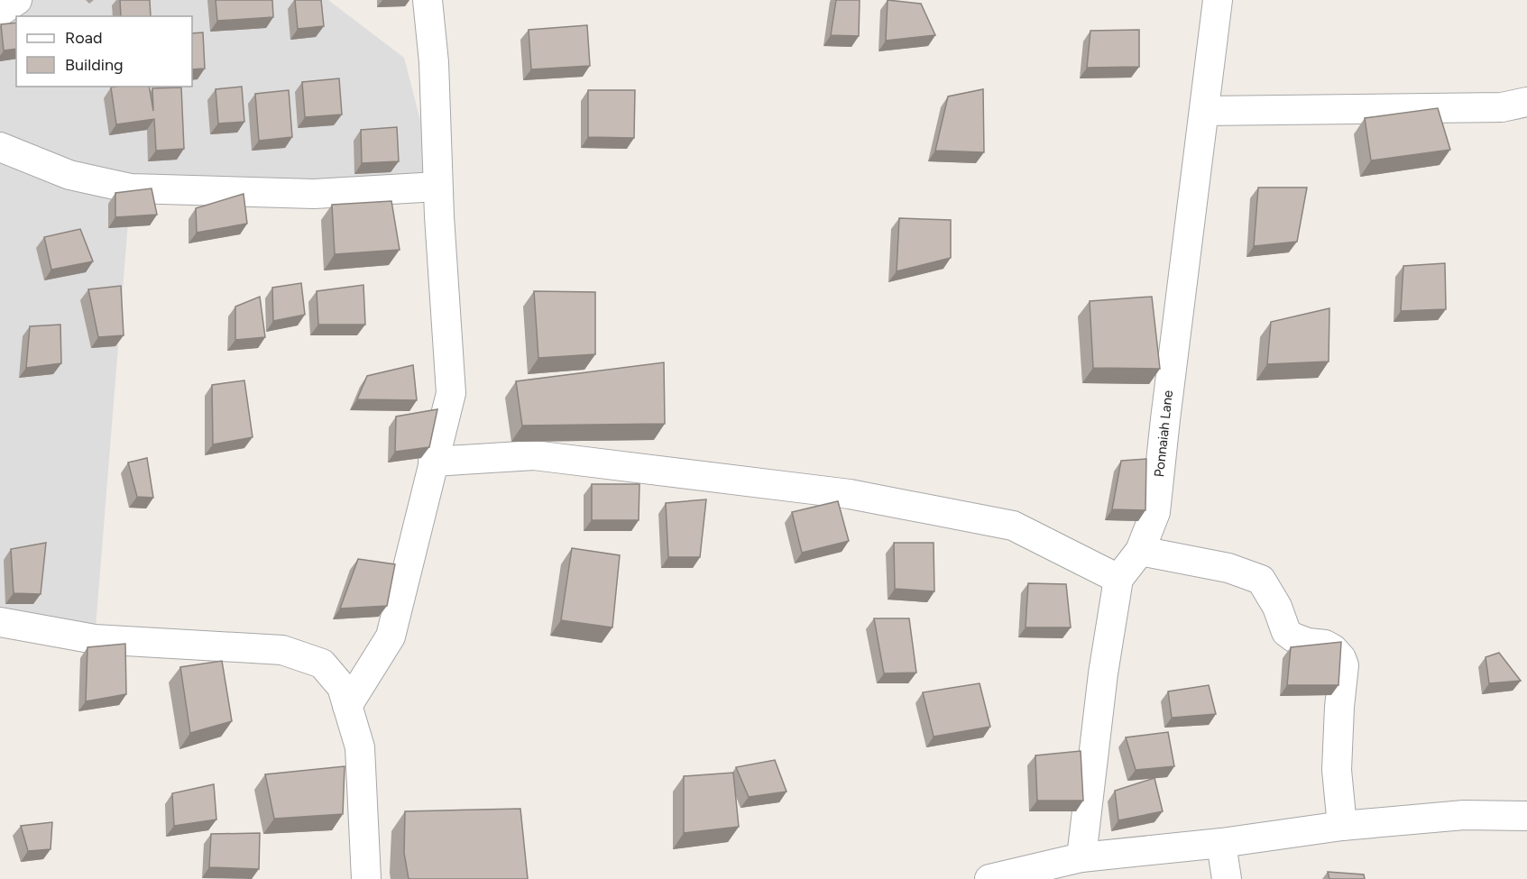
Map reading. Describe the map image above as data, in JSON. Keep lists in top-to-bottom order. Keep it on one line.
{"streets":{"street":["Ponnaiah Lane"]},"legend":["Road","Building"]}
